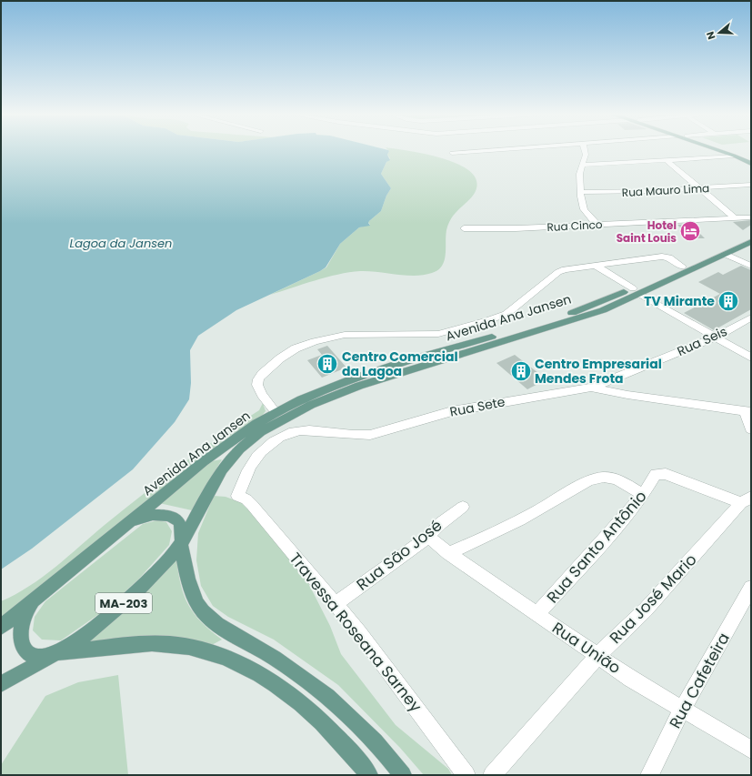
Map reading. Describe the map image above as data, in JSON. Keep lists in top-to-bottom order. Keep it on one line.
{"streets":{"main road":["Avenida Ana Jansen","MA-203"],"street":["Rua Mauro Lima","Rua Cinco","Rua Seis","Rua Sete","Rua Santo Antônio","Rua São José","Rua José Mario","Travessa Roseana Sarney","Rua União","Rua Cafeteira"]},"crossings":[["Avenida Ana Jansen","MA-203"],["Rua Seis","Rua Sete"],["Rua Sete","Travessa Roseana Sarney"],["Rua Santo Antônio","Rua José Mario"],["Rua Santo Antônio","Rua União"],["Rua São José","Travessa Roseana Sarney"],["Rua São José","Rua União"],["Rua José Mario","Rua União"],["Rua União","Rua Cafeteira"]],"water":["Lagoa da Jansen"],"places":{"hotel":["Hotel Saint Louis"],"building":["TV Mirante","Centro Comercial da Lagoa","Centro Empresarial Mendes Frota"]},"north":"left"}
